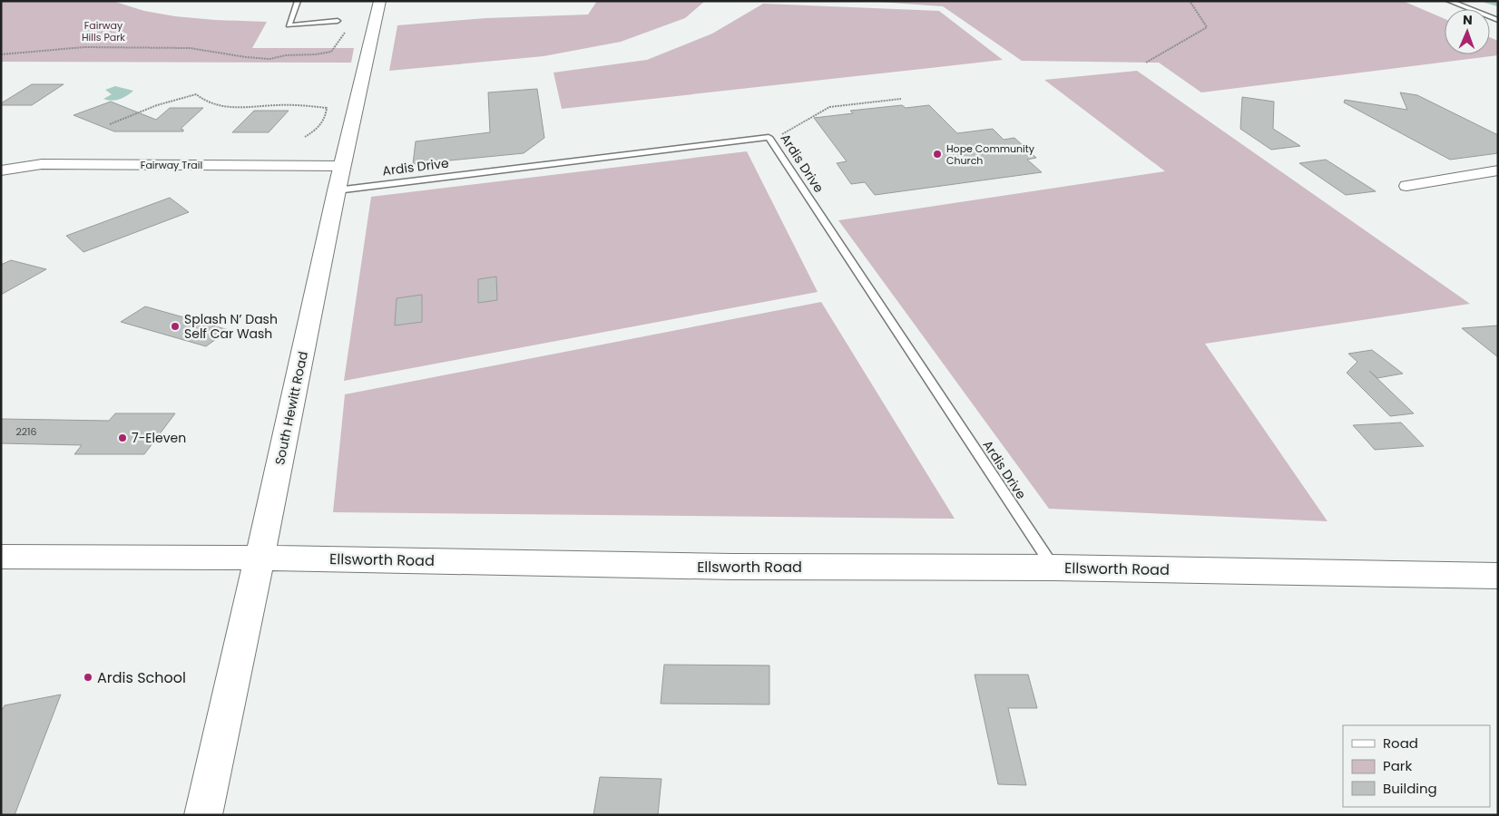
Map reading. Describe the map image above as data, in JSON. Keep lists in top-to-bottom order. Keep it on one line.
{"streets":{"main road":["South Hewitt Road","Ellsworth Road"],"street":["Fairway Trail"],"lane":["Ardis Drive"]},"crossings":[["Ardis Drive","South Hewitt Road"],["Ardis Drive","Ellsworth Road"],["Fairway Trail","South Hewitt Road"],["South Hewitt Road","Ellsworth Road"]],"parks":["Fairway Hills Park"],"places":["Hope Community Church","Splash N’ Dash Self Car Wash","7-Eleven","Ardis School"],"house_numbers":["2216"],"legend":["Road","Park","Building"],"north":"top"}
